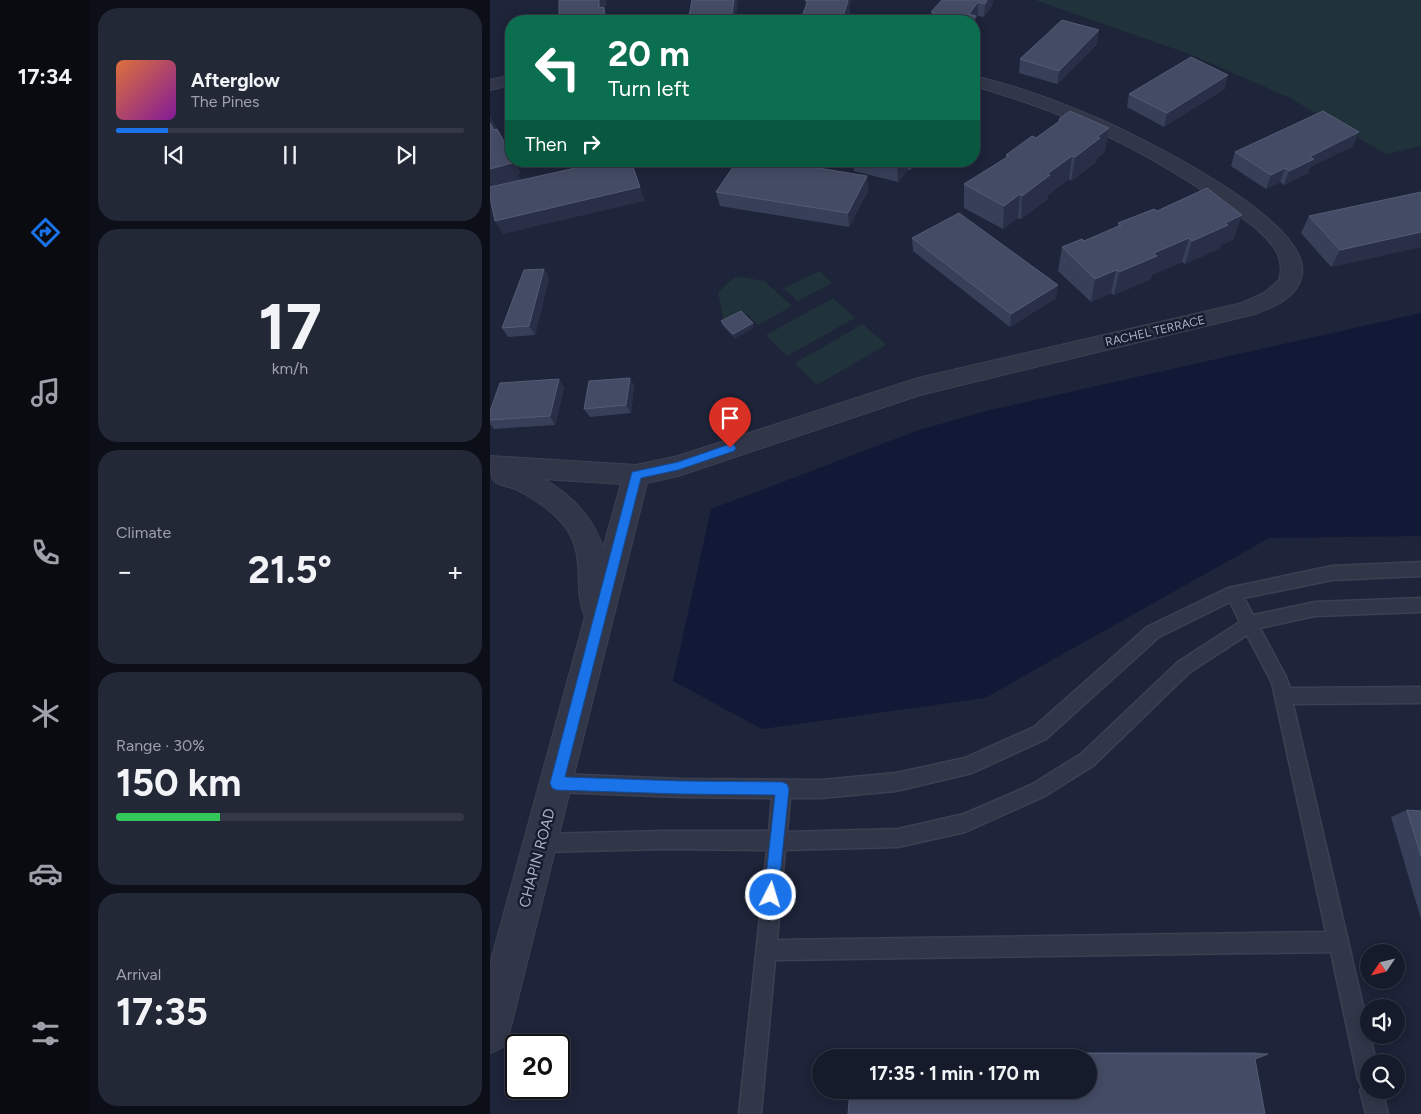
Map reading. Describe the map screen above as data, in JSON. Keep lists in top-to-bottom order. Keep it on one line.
{"streets":{"street":["RACHEL TERRACE","CHAPIN ROAD"]},"crossings":[["RACHEL TERRACE","CHAPIN ROAD"]],"north":"bottom left","page":{"tabs":"17:34","turn":["20 m","Turn left"],"song":["Afterglow","The Pines"],"then":"Then","tile":[["17","km/h"],"Climate",["Range · 30%","150 km"],["Arrival","17:35"]],"heat":["−","21.5°","+"],"limit":"20","trip":"17:35 · 1 min · 170 m"}}
